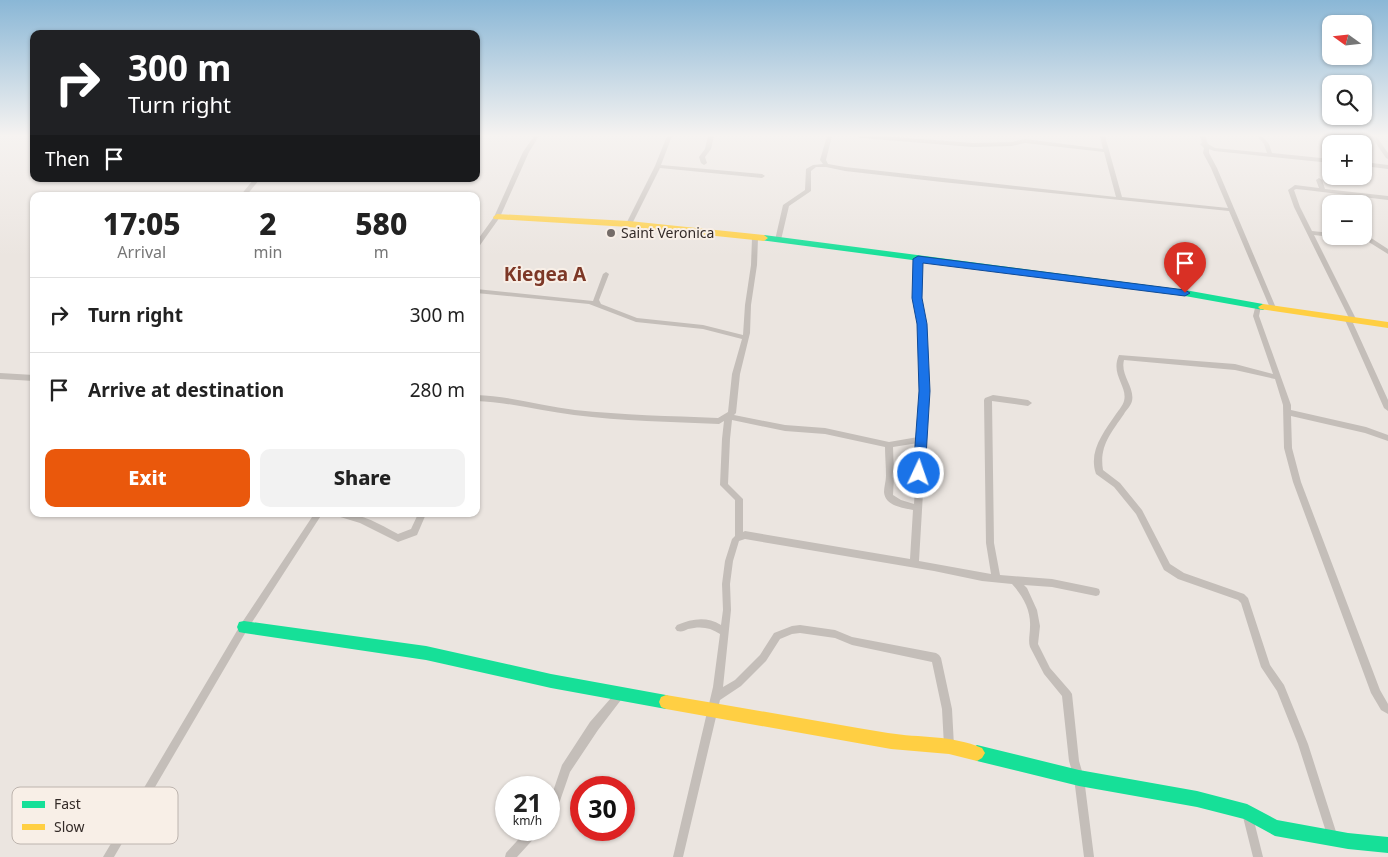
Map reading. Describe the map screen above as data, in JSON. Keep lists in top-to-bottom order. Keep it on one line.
{"districts":["Kiegea A"],"places":["Saint Veronica"],"legend":["Fast","Slow"],"north":"left","page":{"map_buttons":["+","−"],"turn":["300 m","Turn right"],"then":"Then","eta":["17:05","Arrival","2","min","580","m"],"list":[{"name":"Turn right","value":"300 m"},{"name":"Arrive at destination","value":"280 m"}],"buttons":["Exit","Share"],"speed":"21 km/h","limit":"30"}}
